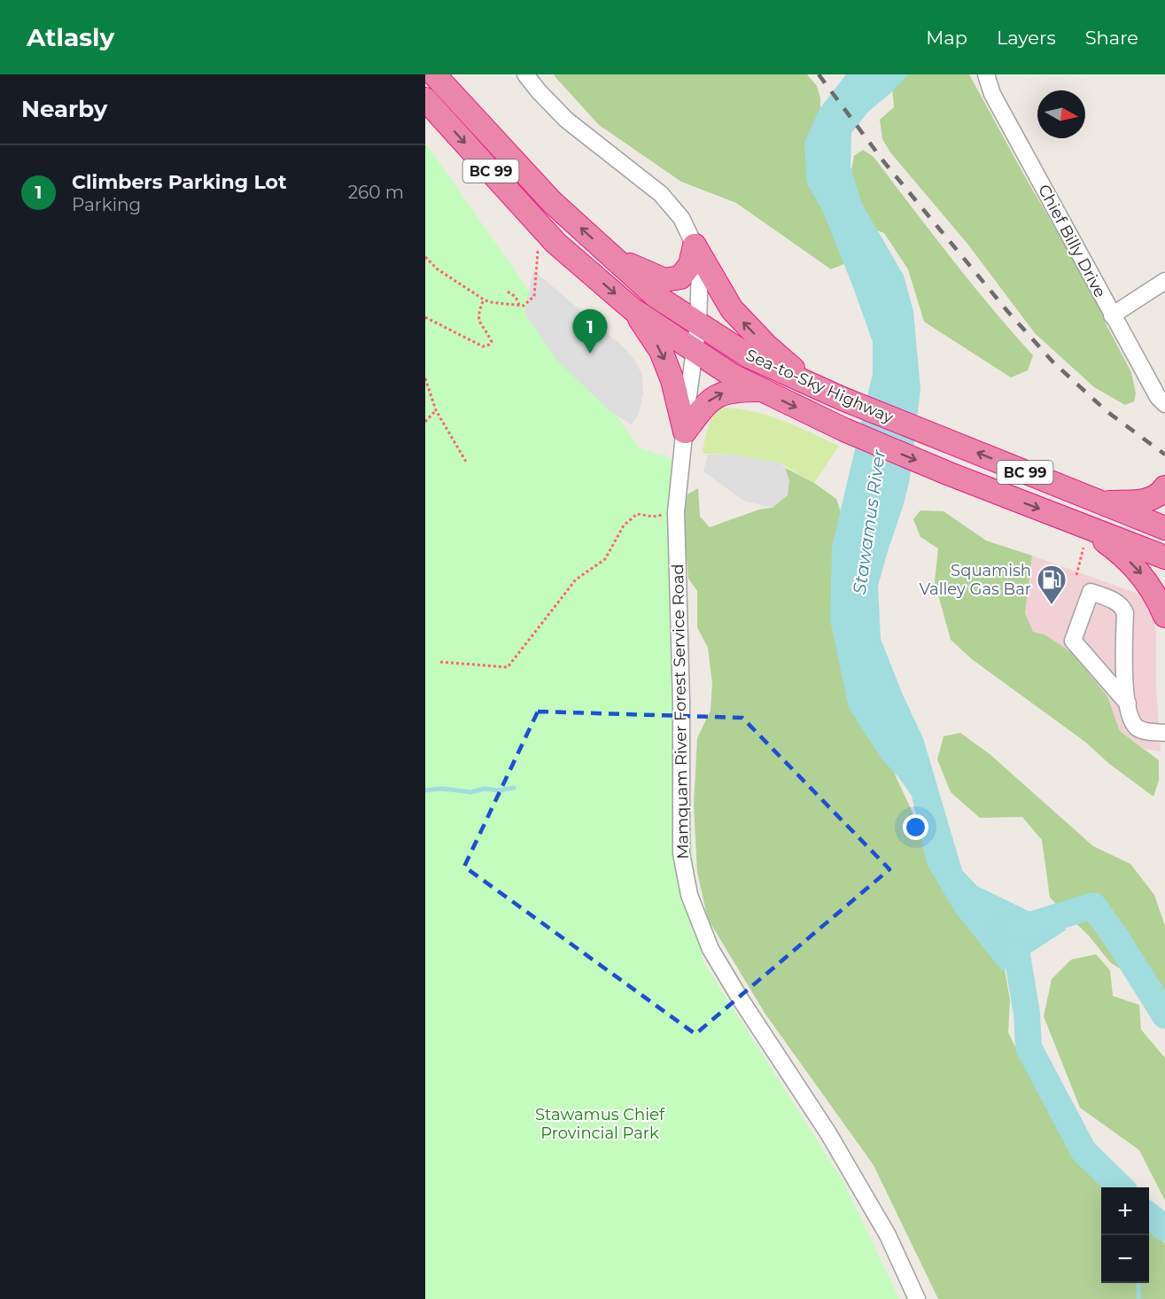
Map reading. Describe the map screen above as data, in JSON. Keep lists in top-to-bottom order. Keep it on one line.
{"streets":{"highway":["BC 99","Sea-to-Sky Highway"],"street":["Chief Billy Drive","Mamquam River Forest Service Road"]},"crossings":[["Sea-to-Sky Highway","Mamquam River Forest Service Road"]],"water":["Stawamus River"],"parks":["Stawamus Chief Provincial Park"],"places":{"fuel station":["Squamish Valley Gas Bar"]},"north":"right","page":{"header":"Atlasly","nav":["Map","Layers","Share"],"heading":"Nearby","list":[{"mark":"1","name":"Climbers Parking Lot","note":"Parking","value":"260 m"}],"pins":"1","map_buttons":["+","−"]}}
